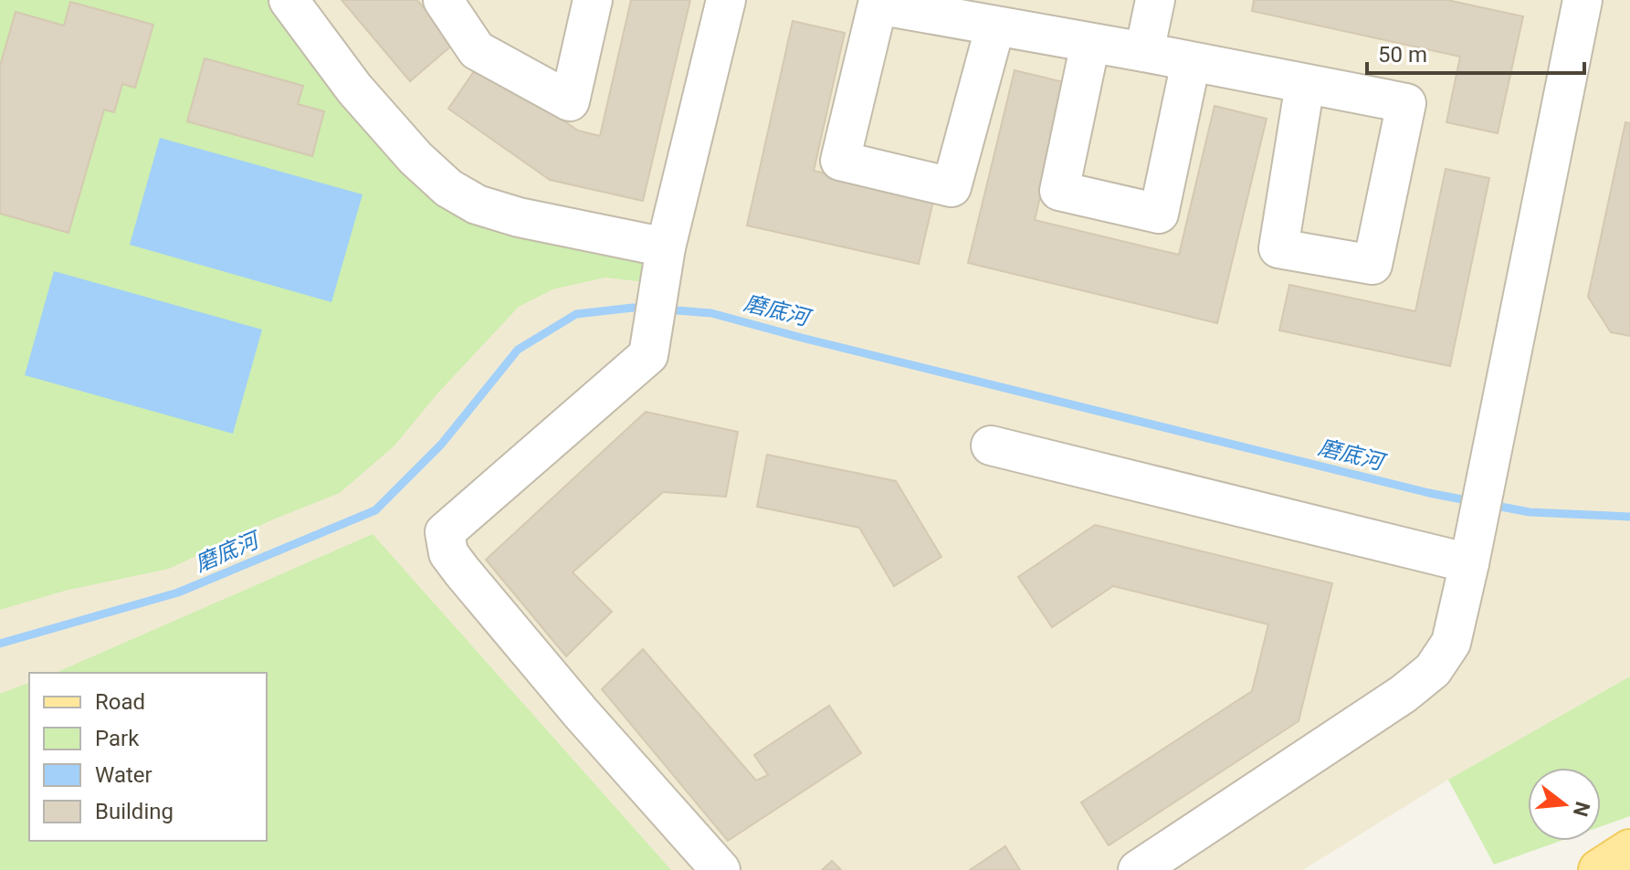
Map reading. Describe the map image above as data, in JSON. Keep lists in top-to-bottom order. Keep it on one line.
{"water":["磨底河"],"legend":["Road","Park","Water","Building"],"scale_bar":"50 m","north":"right"}
